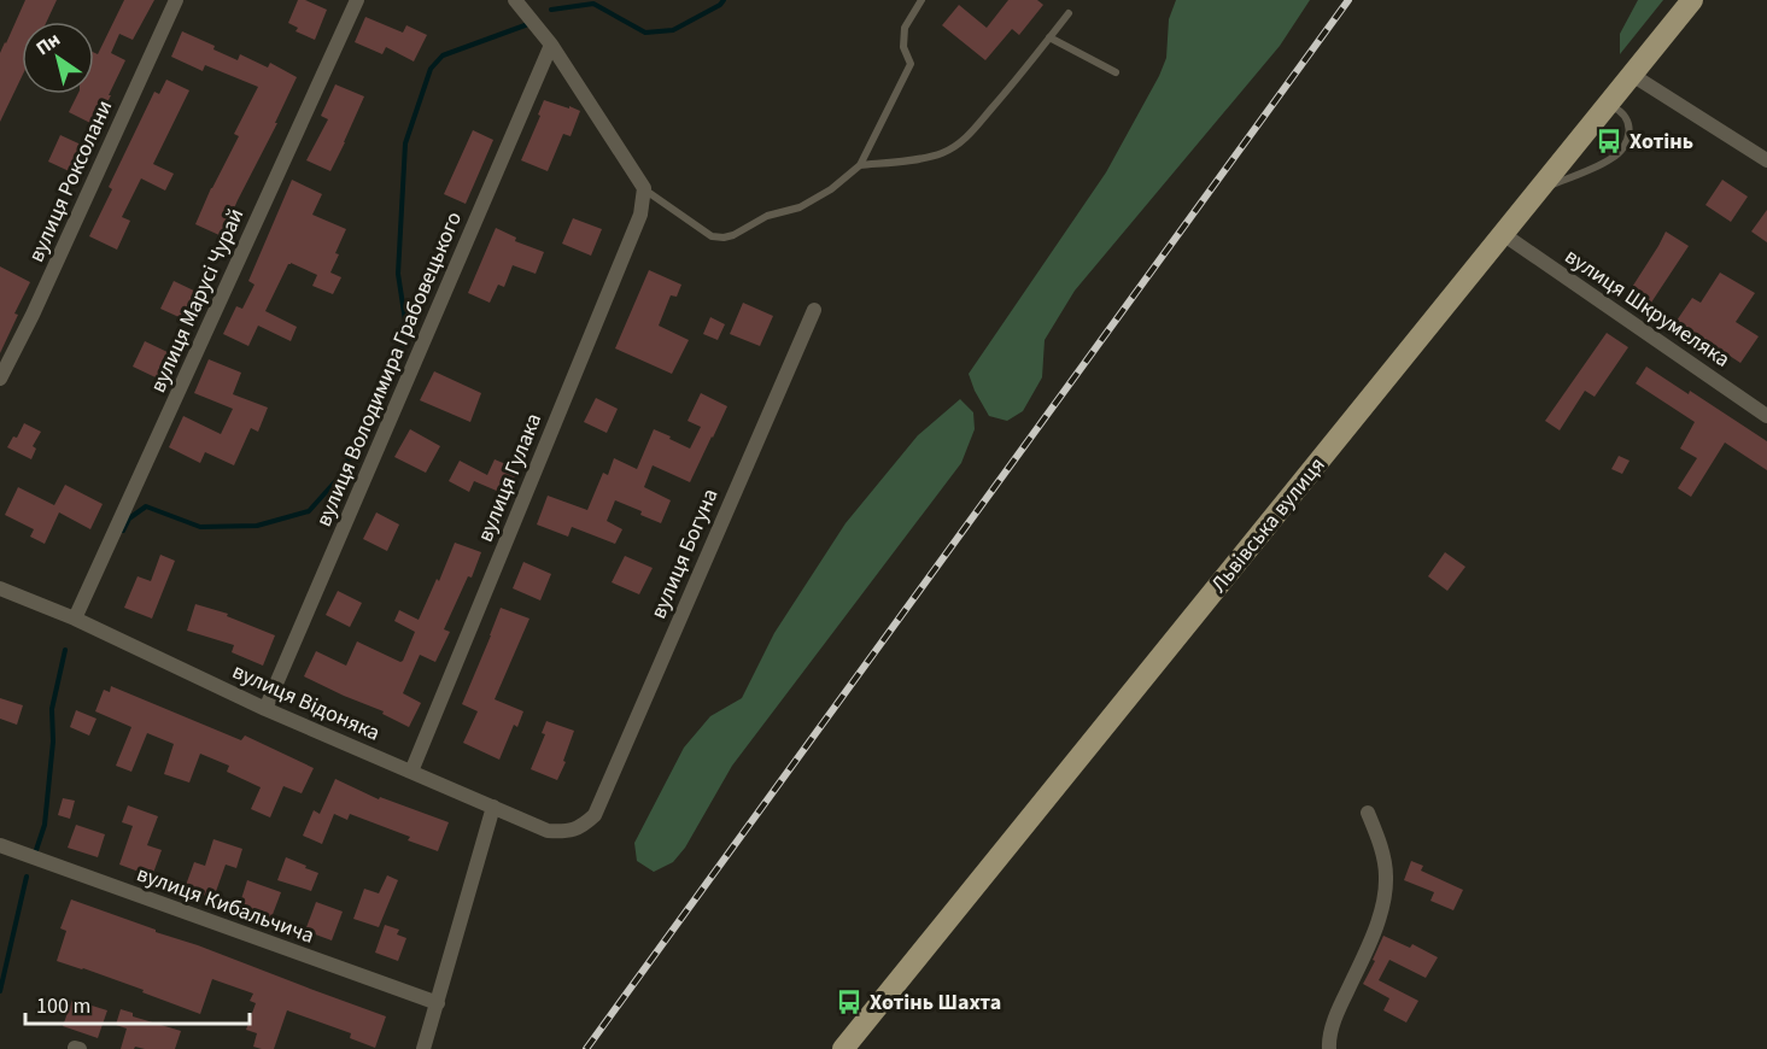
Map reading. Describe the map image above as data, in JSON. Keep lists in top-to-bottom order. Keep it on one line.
{"streets":{"main road":["Львівська вулиця"],"street":["вулиця Роксолани","вулиця Марусі Чурай","вулиця Шкрумеляка","вулиця Володимира Грабовецького","вулиця Гулака","вулиця Богуна","вулиця Відоняка","вулиця Кибальчича"]},"crossings":[["вулиця Марусі Чурай","вулиця Відоняка"],["вулиця Шкрумеляка","Львівська вулиця"],["вулиця Володимира Грабовецького","вулиця Відоняка"],["вулиця Гулака","вулиця Відоняка"],["вулиця Богуна","вулиця Відоняка"]],"places":{"bus stop":["Хотінь","Хотінь Шахта"]},"scale_bar":"100 m","north":"top left"}
